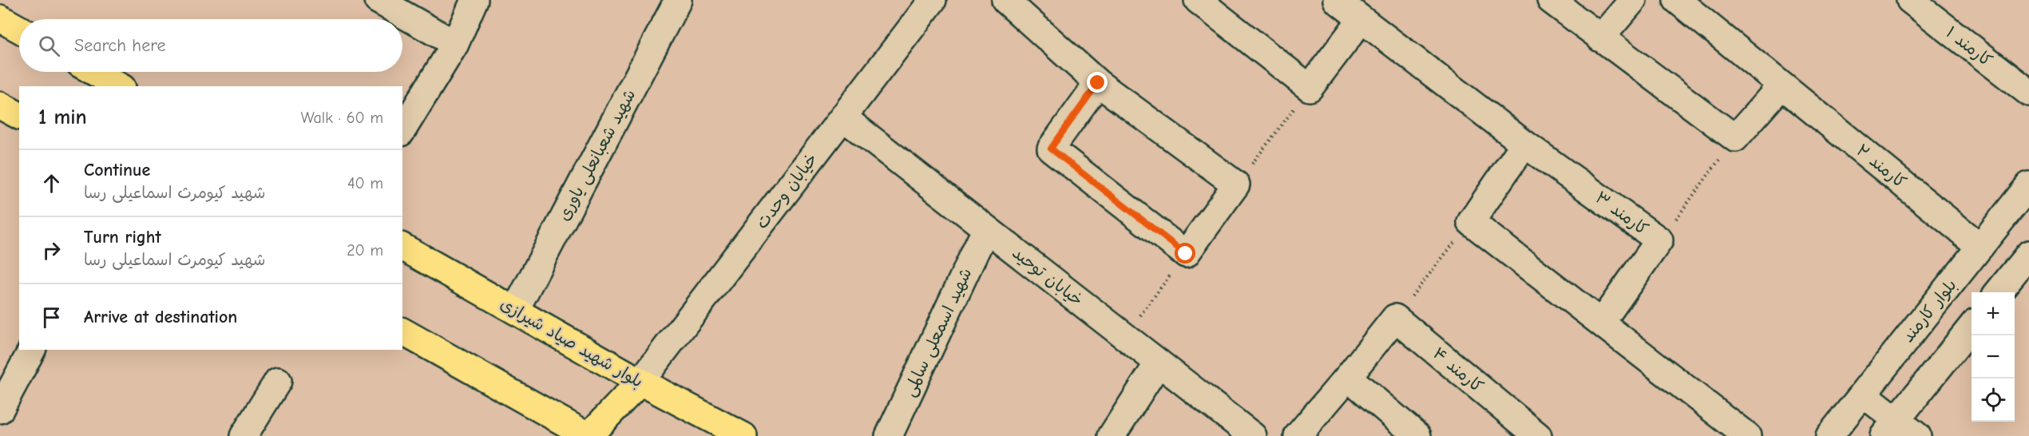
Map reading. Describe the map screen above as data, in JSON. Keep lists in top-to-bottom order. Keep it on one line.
{"streets":{"main road":["بلوار شهید صیاد شیرازی"],"street":["کارمند ۱","شهید شعبانعلی یاوری","کارمند ۲","خیابان وحدت","کارمند ۳","خیابان توحید","بلوار کارمند","شهید اسمعلی سالمی","کارمند ۴"]},"crossings":[["شهید شعبانعلی یاوری","بلوار شهید صیاد شیرازی"],["کارمند ۲","بلوار کارمند"],["خیابان وحدت","خیابان توحید"],["خیابان وحدت","بلوار شهید صیاد شیرازی"],["خیابان توحید","شهید اسمعلی سالمی"]],"page":{"search":"Search here","heading":["1 min","Walk · 60 m"],"list":[["Continue","شهید کیومرث اسماعیلی رسا","40 m"],["Turn right","شهید کیومرث اسماعیلی رسا","20 m"],"Arrive at destination"],"map_buttons":["+","−"]}}
